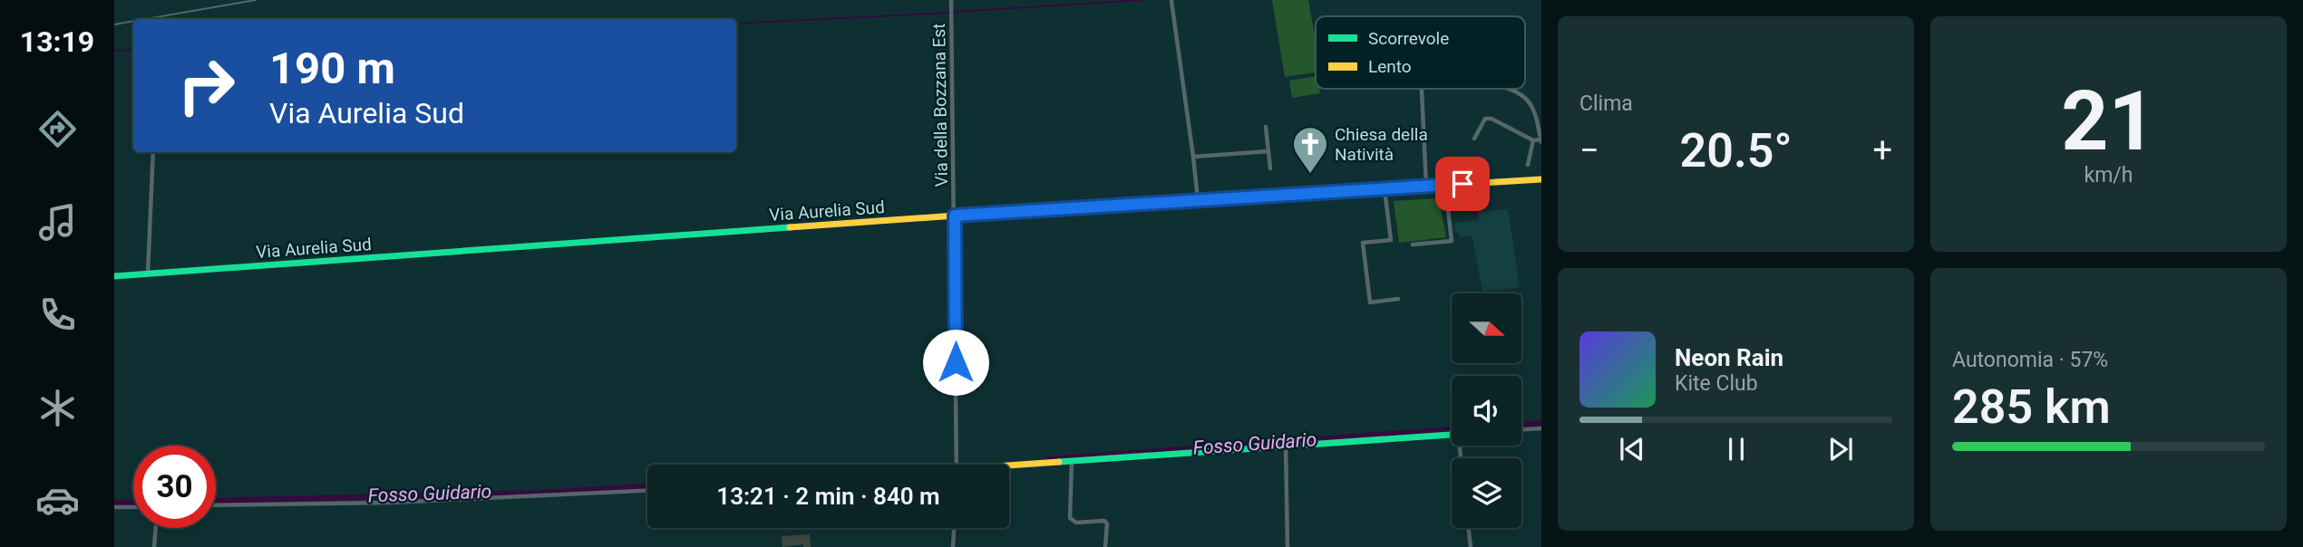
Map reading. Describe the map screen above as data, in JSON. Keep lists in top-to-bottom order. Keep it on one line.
{"streets":{"main road":["Via Aurelia Sud"],"street":["Via della Bozzana Est"]},"crossings":[["Via della Bozzana Est","Via Aurelia Sud"]],"water":["Fosso Guidario"],"places":{"church":["Chiesa della Natività"]},"legend":["Scorrevole","Lento"],"north":"right","page":{"tabs":"13:19","tile":["Clima",["21","km/h"],["Autonomia · 57%","285 km"]],"turn":["190 m","Via Aurelia Sud"],"heat":["−","20.5°","+"],"song":["Neon Rain","Kite Club"],"limit":"30","trip":"13:21 · 2 min · 840 m"}}
